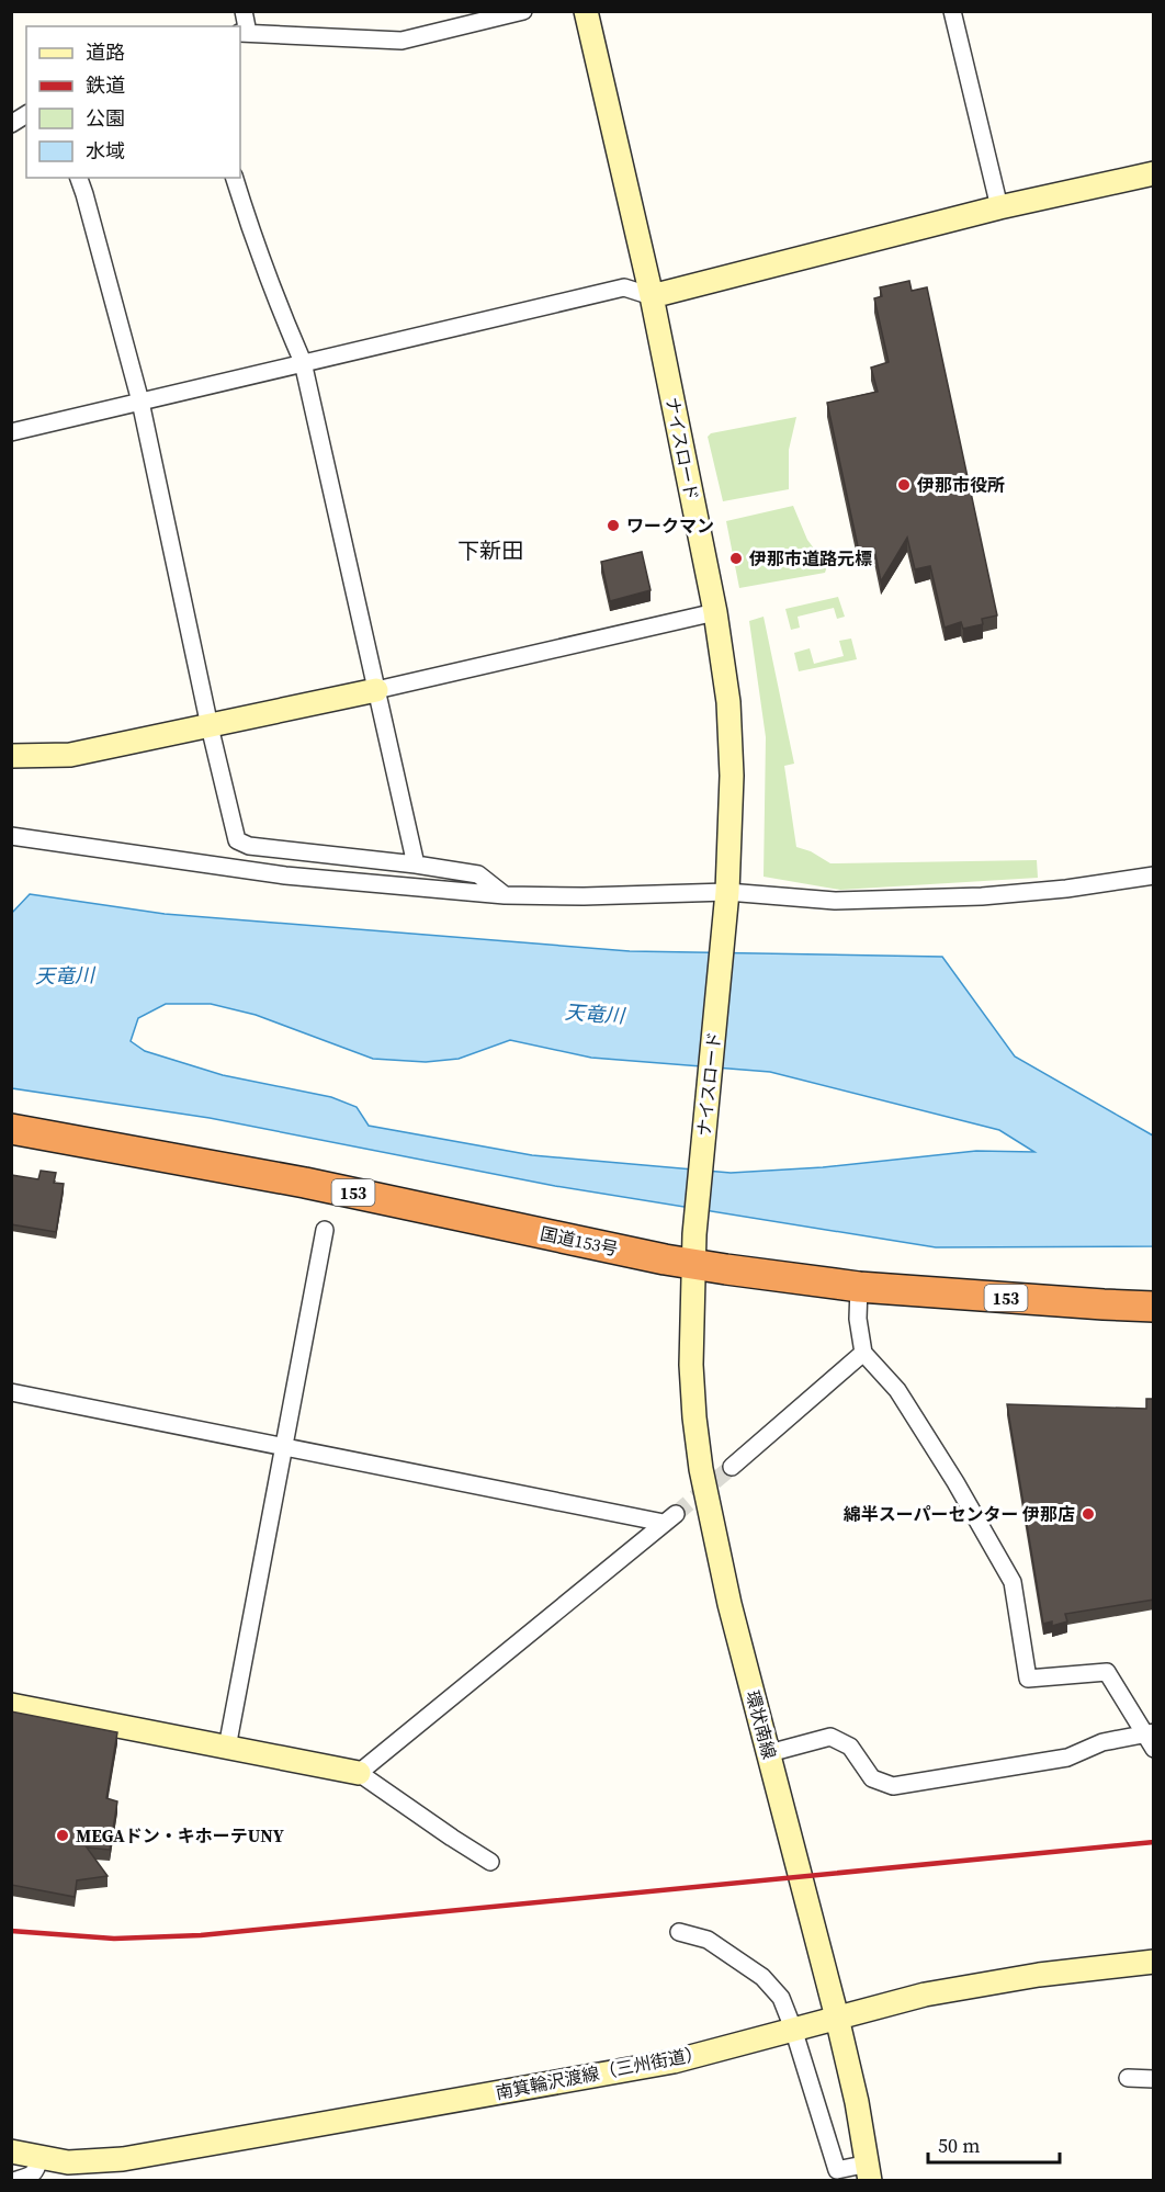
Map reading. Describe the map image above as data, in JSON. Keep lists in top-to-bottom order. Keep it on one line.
{"streets":{"highway":["153","国道153号"],"street":["ナイスロード","環状南線","南箕輪沢渡線（三州街道）"]},"crossings":[["ナイスロード","国道153号"],["ナイスロード","環状南線"],["国道153号","環状南線"],["環状南線","南箕輪沢渡線（三州街道）"]],"districts":["下新田"],"water":["天竜川"],"places":["伊那市役所","ワークマン","伊那市道路元標","綿半スーパーセンター 伊那店","MEGAドン・キホーテUNY"],"legend":["道路","鉄道","公園","水域"],"scale_bar":"50 m"}
